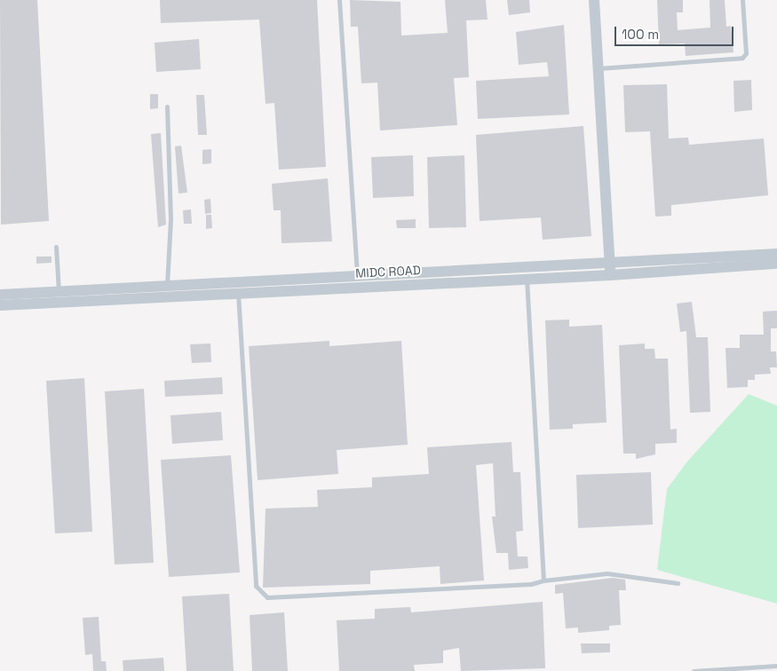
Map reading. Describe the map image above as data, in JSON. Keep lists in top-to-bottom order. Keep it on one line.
{"streets":{"street":["MIDC ROAD"]},"scale_bar":"100 m"}
